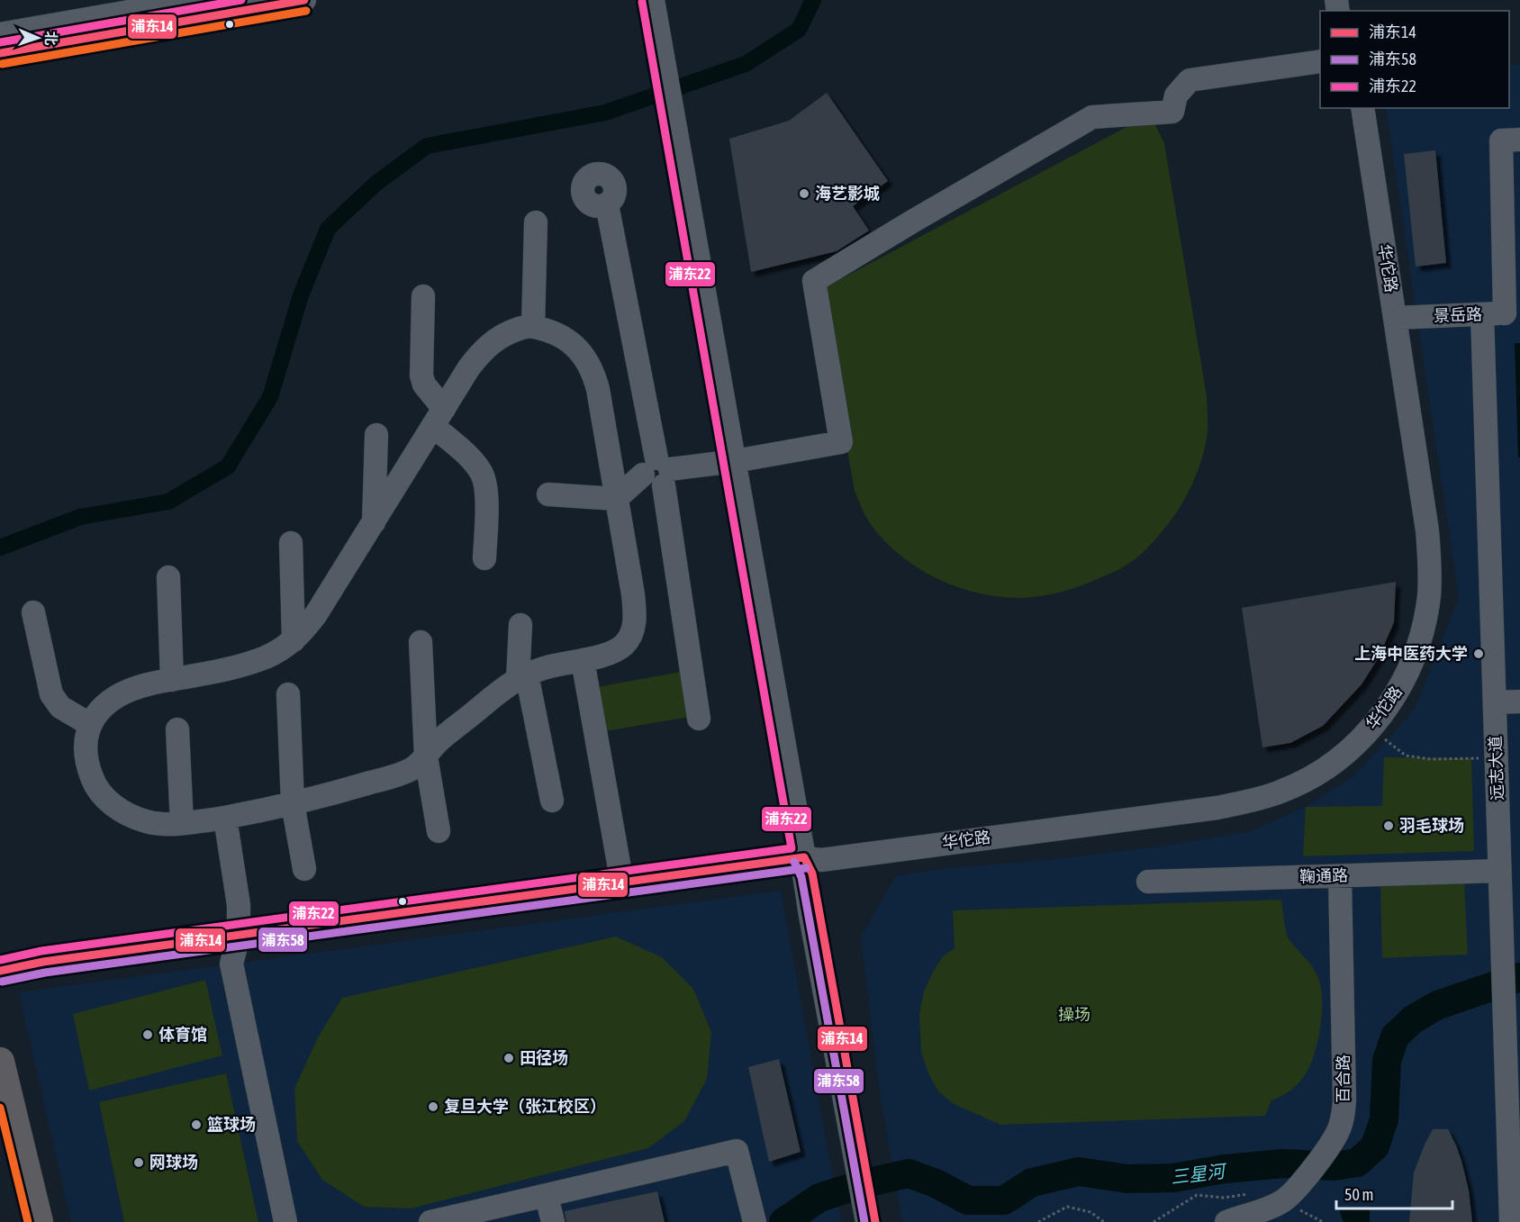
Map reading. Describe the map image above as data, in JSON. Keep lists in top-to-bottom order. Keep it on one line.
{"streets":{"street":["华佗路","景岳路","远志大道","鞠通路","百合路"]},"crossings":[["华佗路","景岳路"],["景岳路","远志大道"],["远志大道","鞠通路"],["鞠通路","百合路"]],"water":["三星河"],"parks":["操场"],"places":["海艺影城","上海中医药大学","羽毛球场","体育馆","田径场","复旦大学（张江校区）","篮球场","网球场"],"lines":["transit line 浦东14","transit line 浦东22","transit line 浦东58"],"legend":["浦东14","浦东58","浦东22"],"scale_bar":"50 m","north":"right"}
